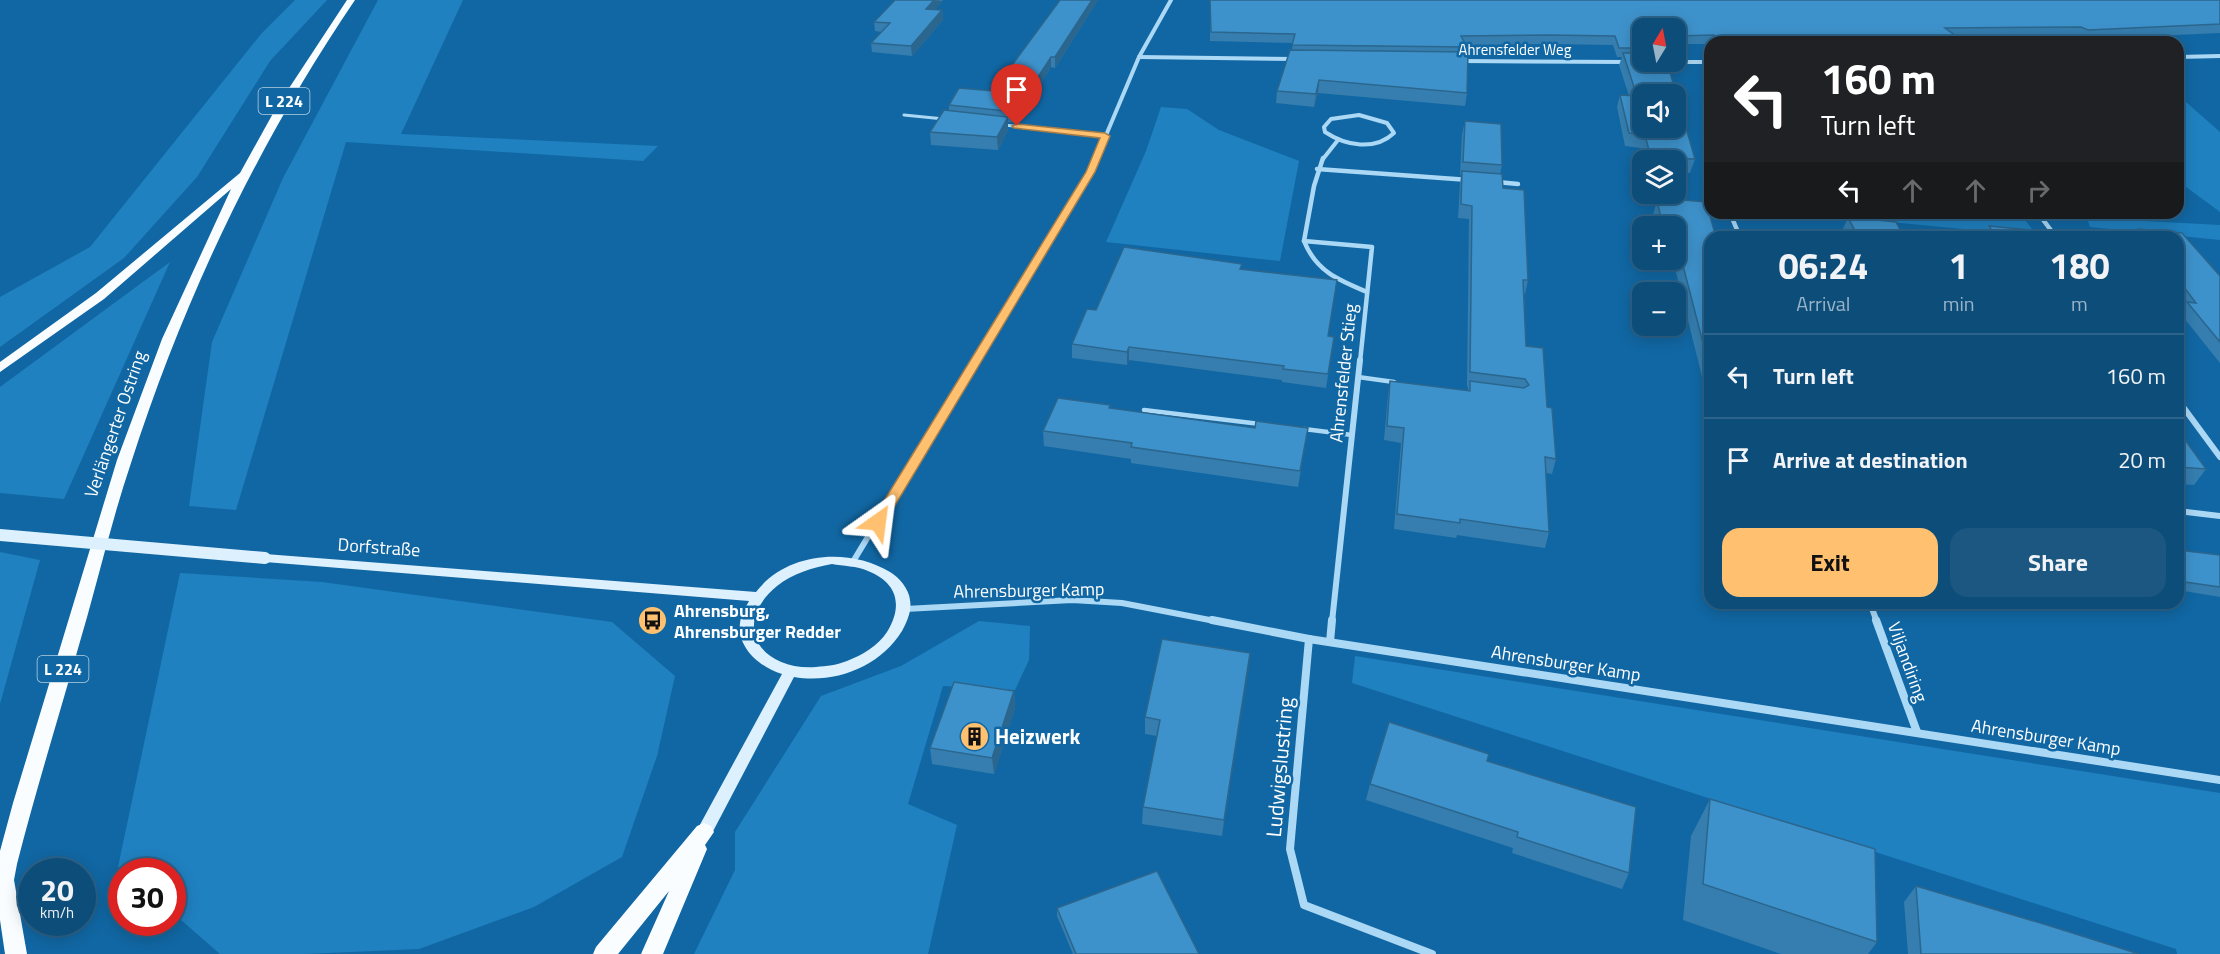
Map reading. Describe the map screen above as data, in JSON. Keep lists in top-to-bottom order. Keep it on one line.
{"streets":{"main road":["L 224","Verlängerter Ostring"],"street":["Ahrensfelder Weg","Ahrensfelder Stieg","Dorfstraße","Ahrensburger Kamp","Viljandiring","Ludwigslustring"]},"crossings":[["Ahrensfelder Stieg","Ahrensburger Kamp"],["Dorfstraße","Ahrensburger Kamp"],["Ahrensburger Kamp","Viljandiring"],["Ahrensburger Kamp","Ludwigslustring"]],"places":{"bus stop":["Ahrensburg, Ahrensburger Redder"],"building":["Heizwerk"]},"north":"top","page":{"map_buttons":["+","−"],"turn":["160 m","Turn left"],"eta":["06:24","Arrival","1","min","180","m"],"list":[{"name":"Turn left","value":"160 m"},{"name":"Arrive at destination","value":"20 m"}],"buttons":["Exit","Share"],"speed":"20 km/h","limit":"30"}}
